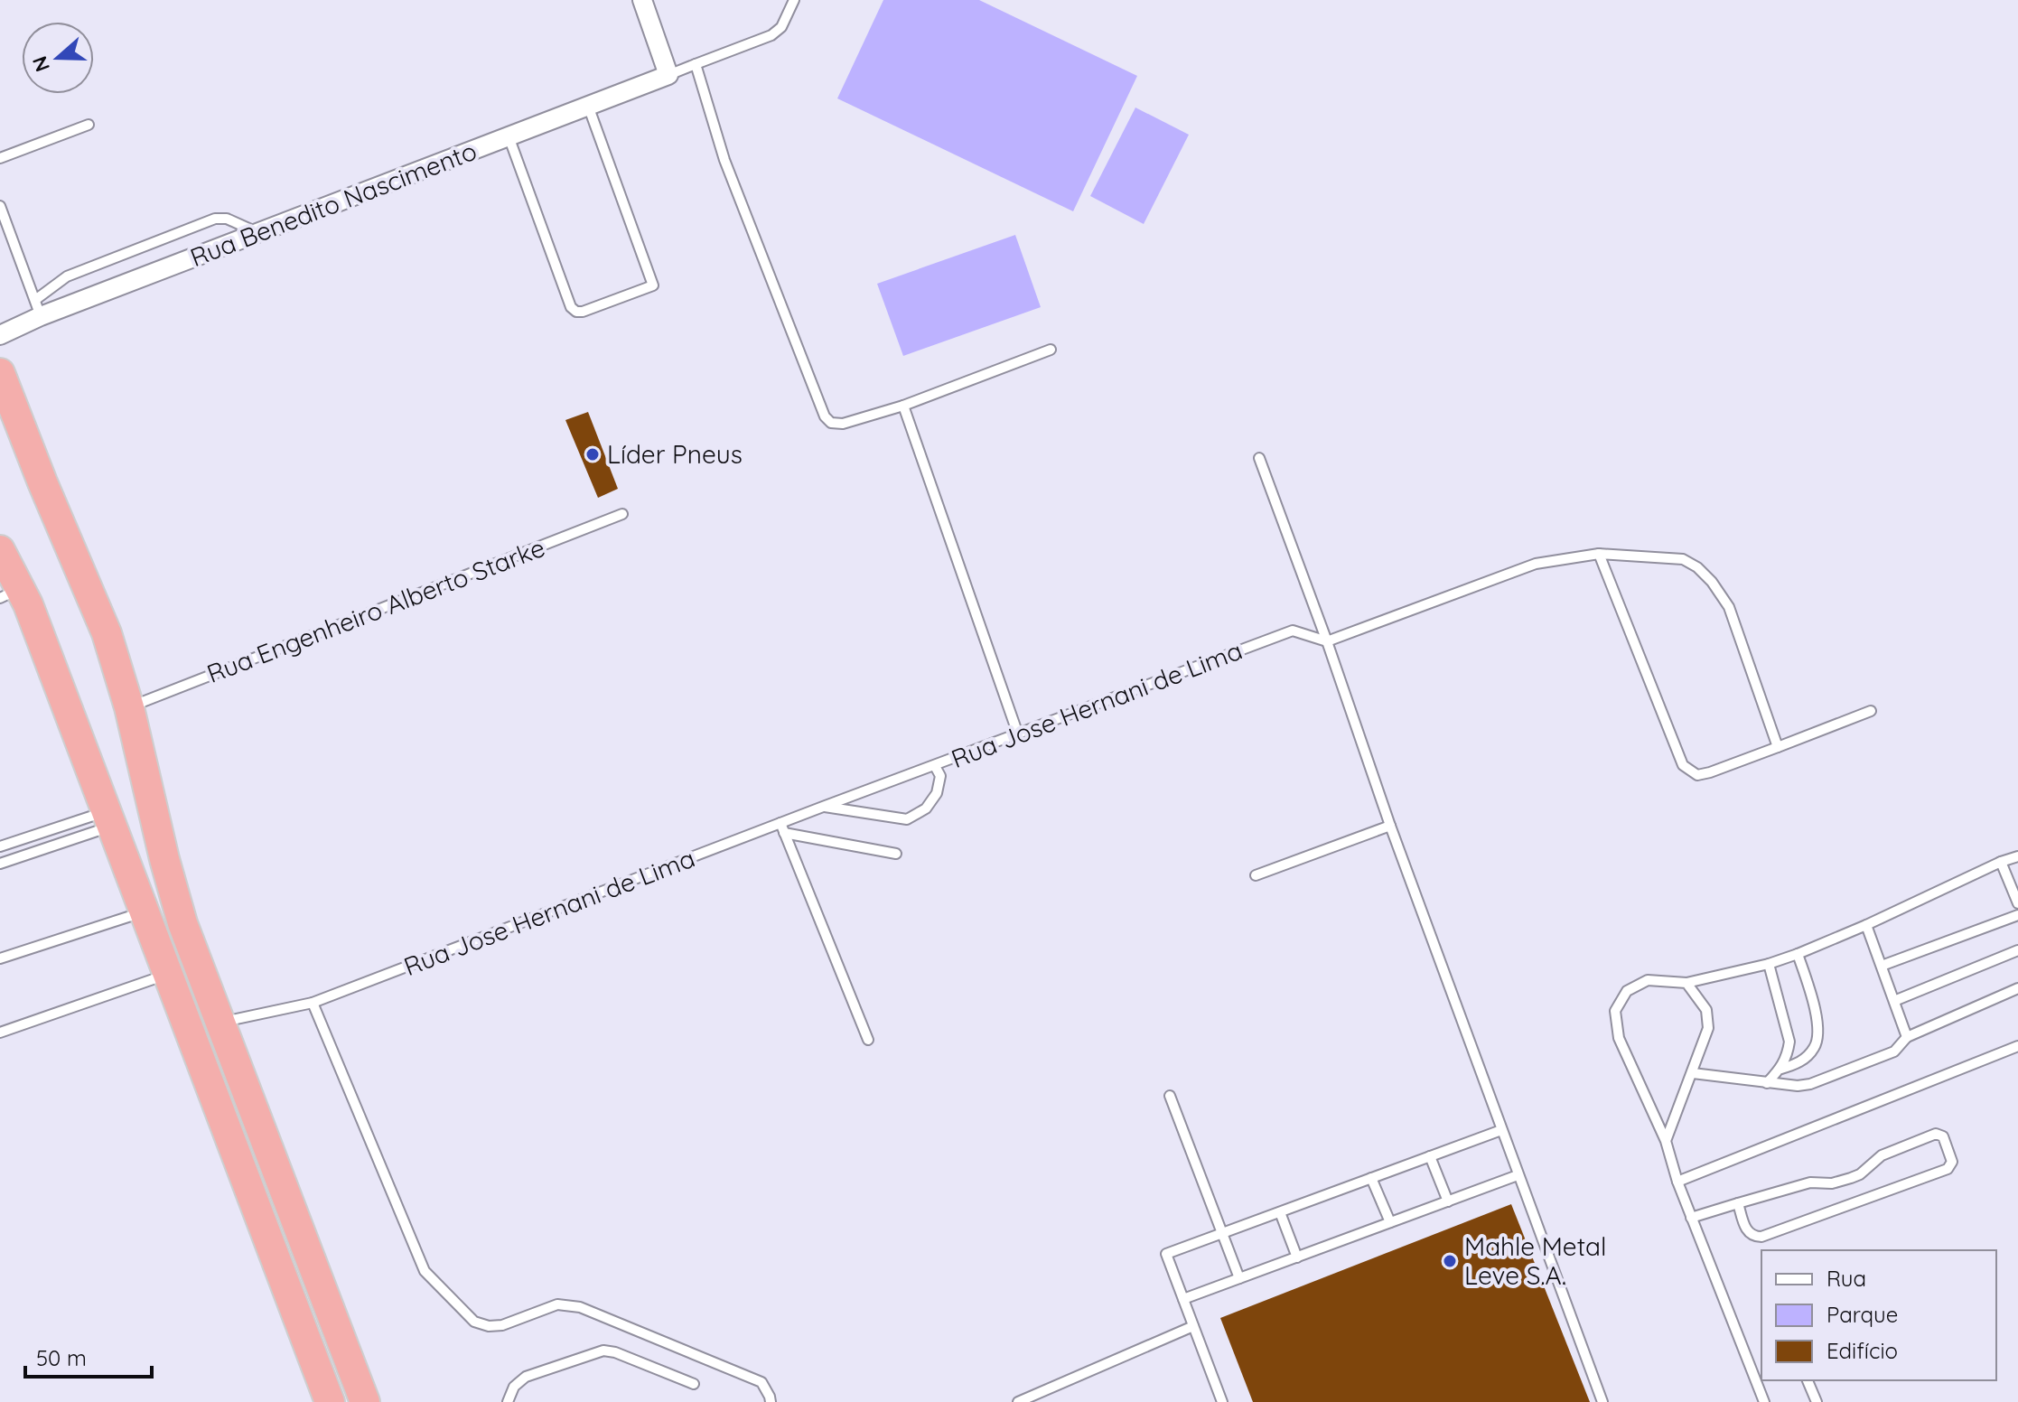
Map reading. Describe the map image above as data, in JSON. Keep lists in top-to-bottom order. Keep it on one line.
{"streets":{"street":["Rua Benedito Nascimento"],"lane":["Rua Engenheiro Alberto Starke","Rua Jose Hernani de Lima"]},"places":["Líder Pneus","Mahle Metal Leve S.A."],"legend":["Rua","Parque","Edifício"],"scale_bar":"50 m","north":"left"}
